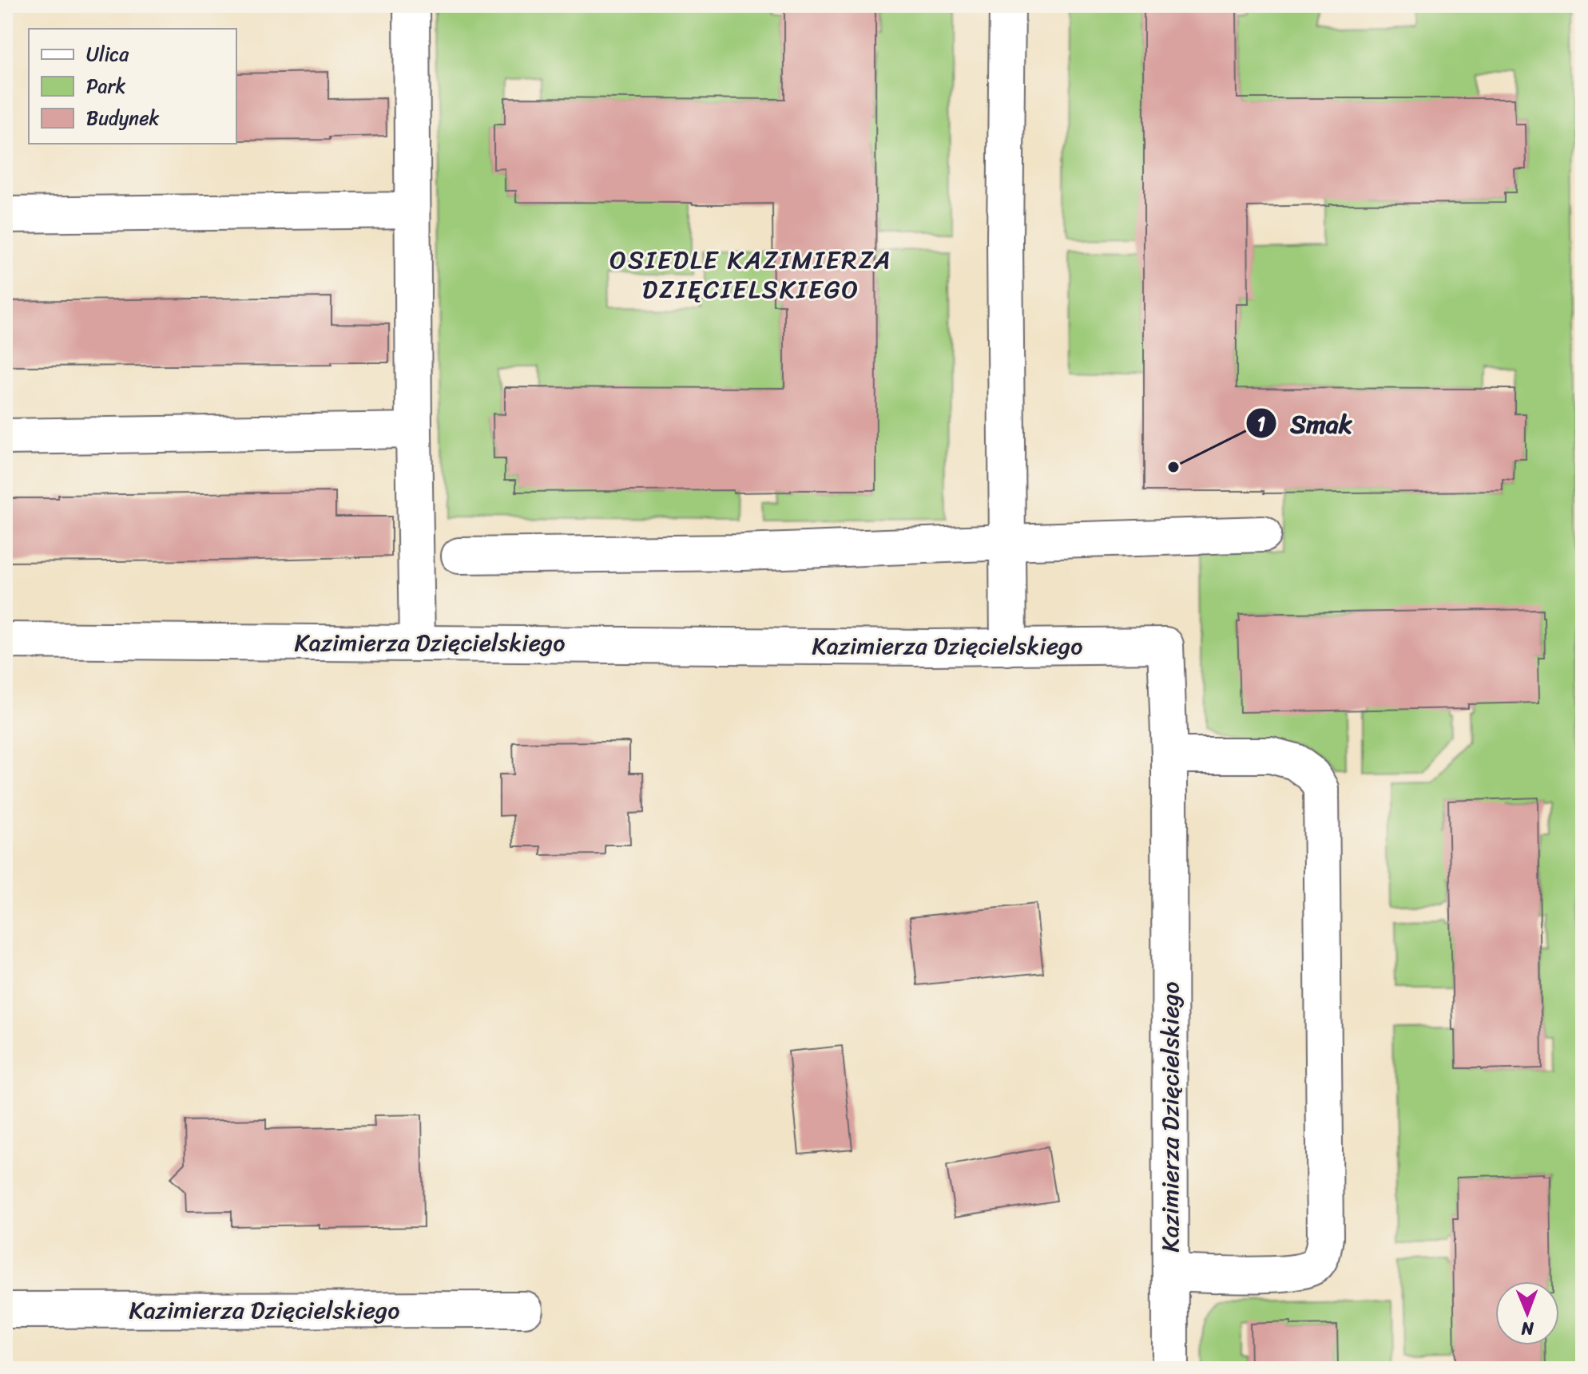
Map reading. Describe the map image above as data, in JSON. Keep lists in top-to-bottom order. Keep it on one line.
{"streets":{"street":["Kazimierza Dzięcielskiego"]},"districts":["OSIEDLE KAZIMIERZA DZIĘCIELSKIEGO"],"places":["Smak"],"legend":["Ulica","Park","Budynek"],"north":"bottom"}
